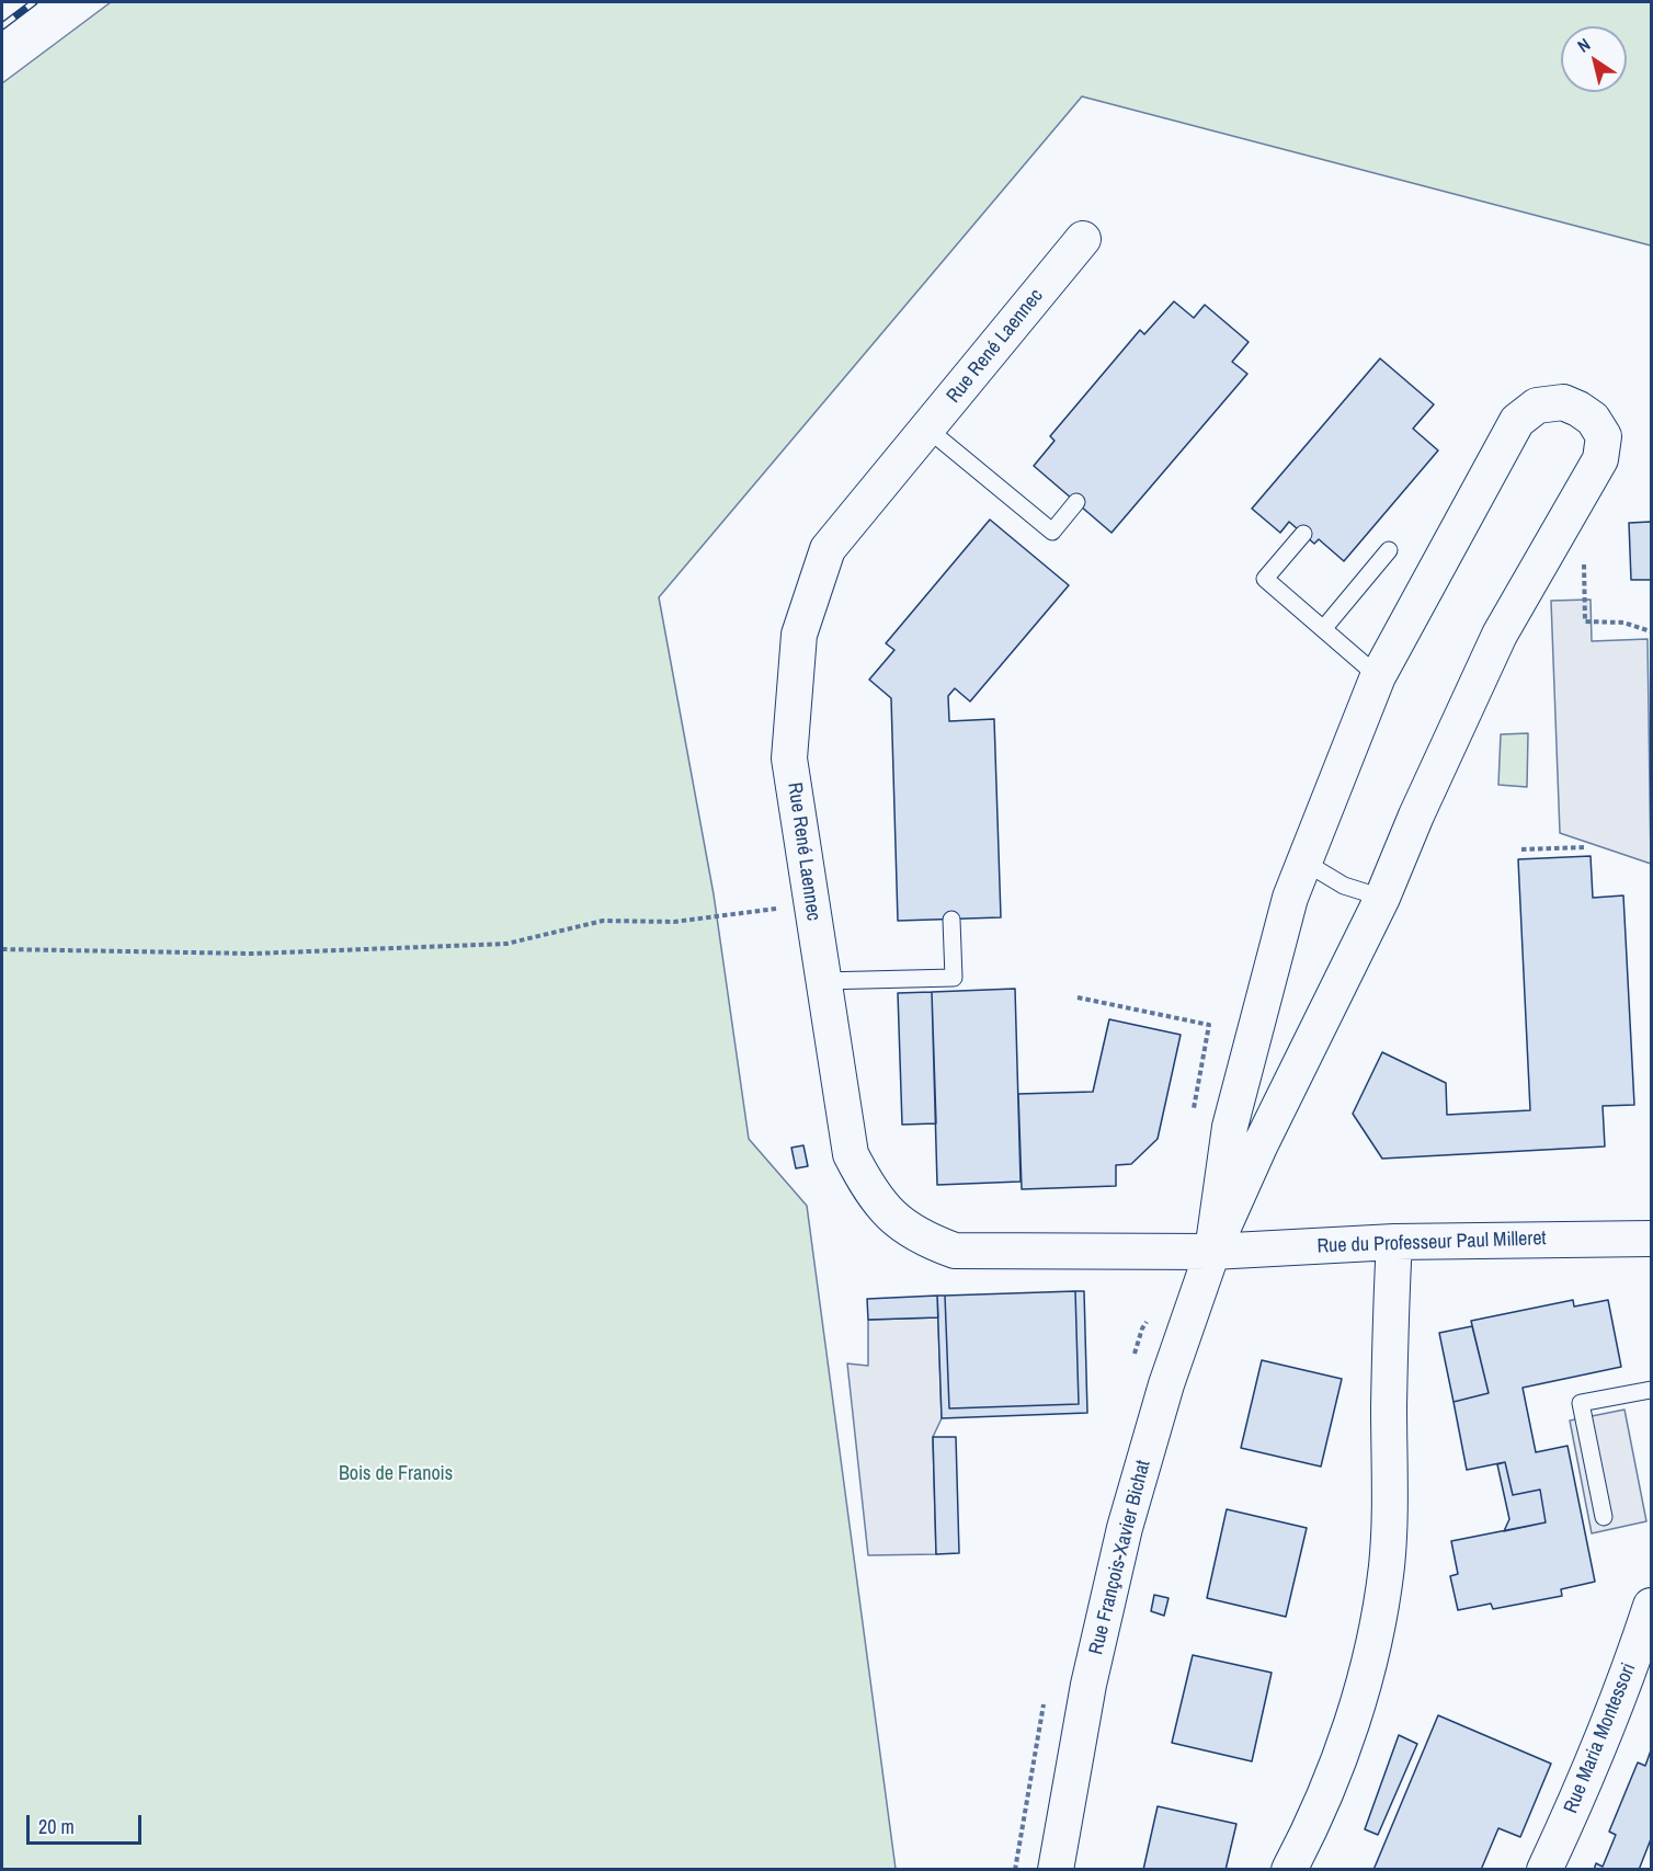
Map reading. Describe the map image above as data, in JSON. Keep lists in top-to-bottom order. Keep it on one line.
{"streets":{"street":["Rue René Laennec","Rue du Professeur Paul Milleret","Rue François-Xavier Bichat","Rue Maria Montessori"]},"crossings":[["Rue René Laennec","Rue du Professeur Paul Milleret"],["Rue René Laennec","Rue François-Xavier Bichat"],["Rue du Professeur Paul Milleret","Rue François-Xavier Bichat"]],"parks":["Bois de Franois"],"scale_bar":"20 m","north":"top left"}
